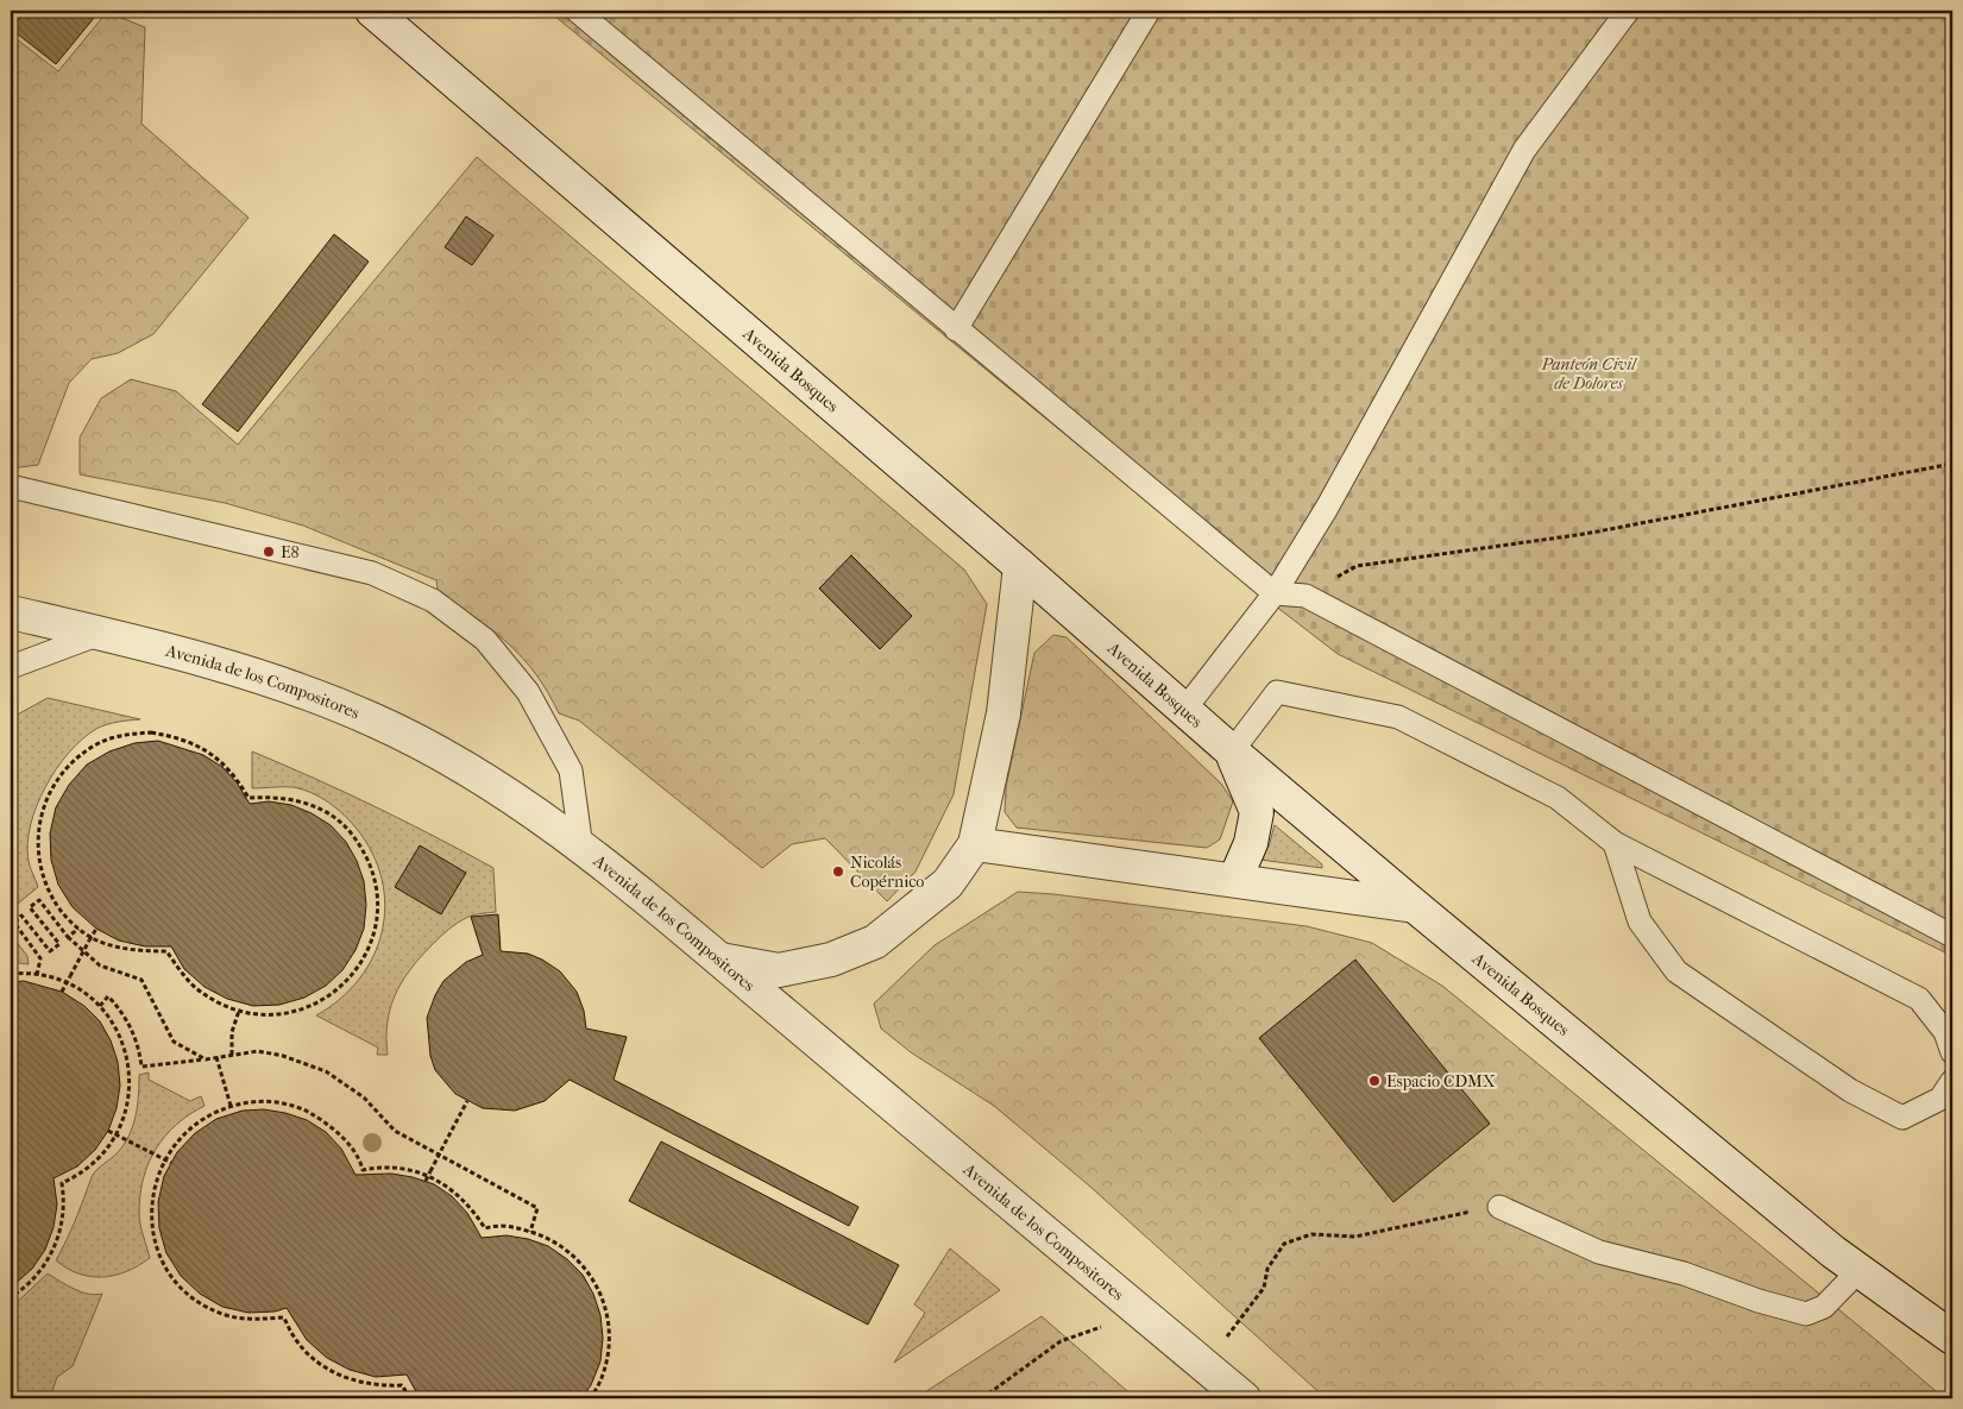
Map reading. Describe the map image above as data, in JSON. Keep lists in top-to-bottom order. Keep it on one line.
{"streets":{"street":["Avenida Bosques","Avenida de los Compositores"]},"parks":["Panteón Civil de Dolores"],"places":["E8","Nicolás Copérnico","Espacio CDMX"]}
